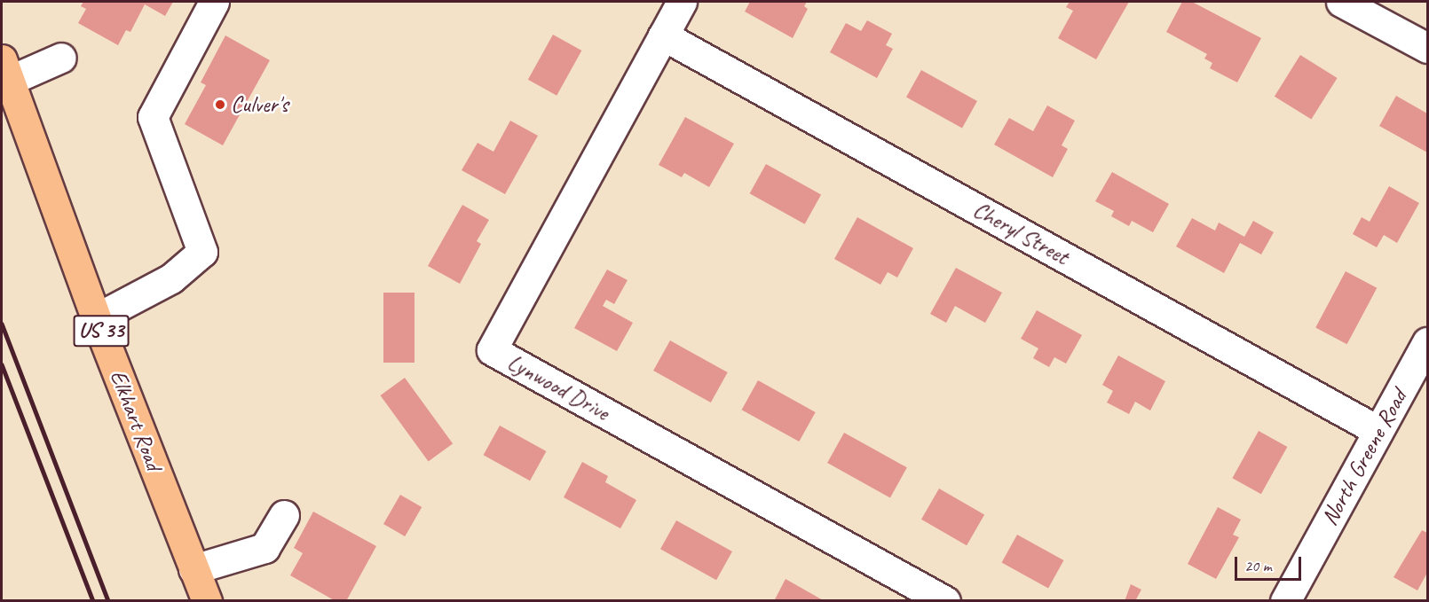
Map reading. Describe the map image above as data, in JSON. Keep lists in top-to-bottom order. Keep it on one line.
{"streets":{"highway":["US 33","Elkhart Road"],"street":["Cheryl Street","Lynwood Drive","North Greene Road"]},"crossings":[["Cheryl Street","Lynwood Drive"],["Cheryl Street","North Greene Road"]],"places":["Culver's"],"scale_bar":"20 m"}
